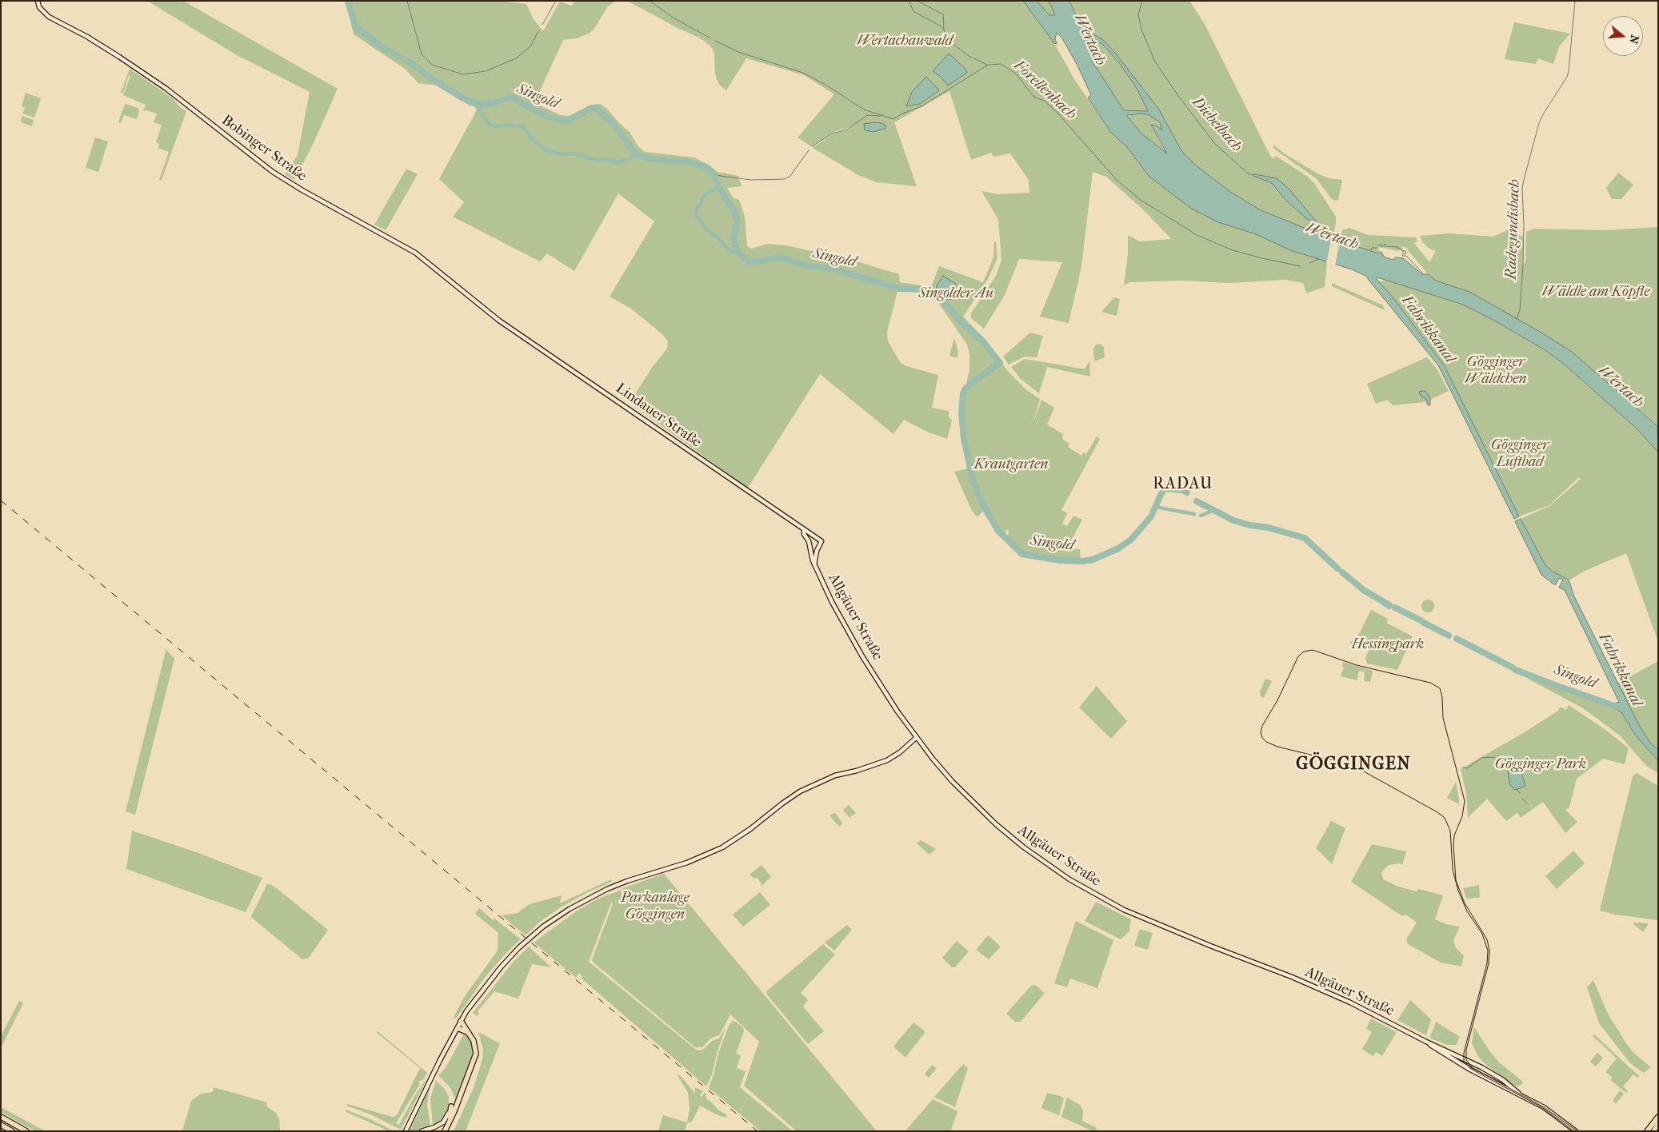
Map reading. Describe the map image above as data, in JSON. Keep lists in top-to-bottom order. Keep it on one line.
{"streets":{"main road":["Bobinger Straße","Lindauer Straße","Allgäuer Straße"]},"crossings":[["Bobinger Straße","Lindauer Straße"],["Lindauer Straße","Allgäuer Straße"]],"districts":["RADAU","GÖGGINGEN"],"water":["Wertach","Forellenbach","Singold","Diebelbach","Radegundisbach","Fabrikkanal"],"parks":["Wertachauwald","Wäldle am Köpfle","Singolder Au","Gögginger Wäldchen","Gögginger Luftbad","Krautgarten","Hessingpark","Gögginger Park","Parkanlage Göggingen"],"north":"right"}
